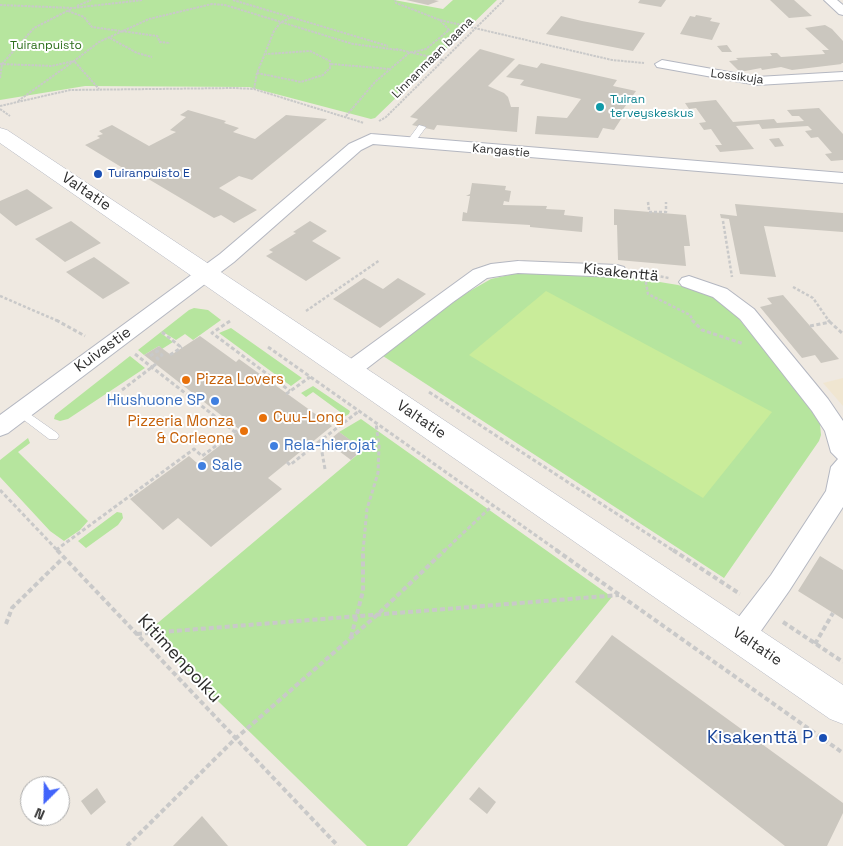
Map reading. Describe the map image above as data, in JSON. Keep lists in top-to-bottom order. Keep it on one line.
{"streets":{"street":["Lossikuja","Kangastie","Valtatie","Kisakenttä","Kuivastie"],"path":["Linnanmaan baana","Kitimenpolku"]},"crossings":[["Kangastie","Valtatie"],["Kangastie","Kuivastie"],["Valtatie","Kisakenttä"],["Valtatie","Kuivastie"]],"parks":["Tuiranpuisto"],"places":["Tuiran terveyskeskus","Tuiranpuisto E","Pizza Lovers","Hiushuone SP","Cuu-Long","Pizzeria Monza & Corleone","Rela-hierojat","Sale","Kisakenttä P"],"north":"bottom left"}
